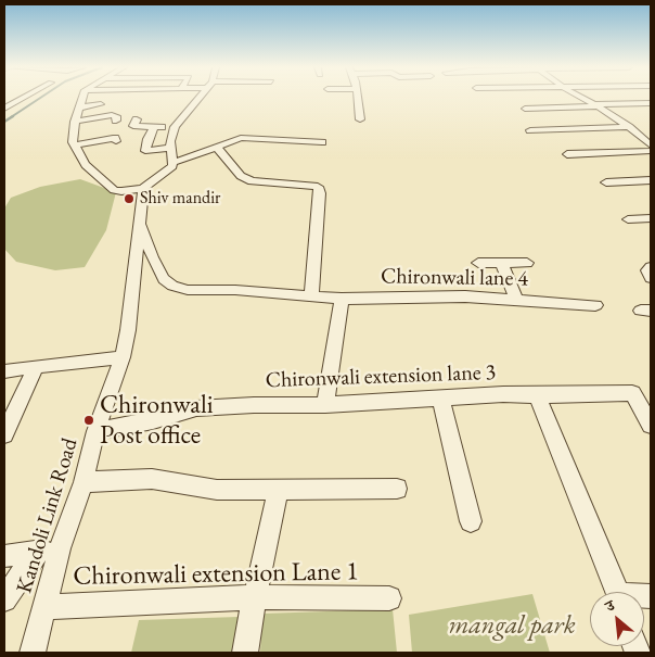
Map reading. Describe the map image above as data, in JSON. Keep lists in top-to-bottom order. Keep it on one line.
{"streets":{"street":["Chironwali lane 4","Chironwali extension lane 3","Kandoli Link Road","Chironwali extension Lane 1"]},"crossings":[["Chironwali lane 4","Kandoli Link Road"],["Chironwali extension lane 3","Kandoli Link Road"],["Kandoli Link Road","Chironwali extension Lane 1"]],"parks":["mangal park"],"places":["Shiv mandir","Chironwali Post office"],"north":"top left"}
